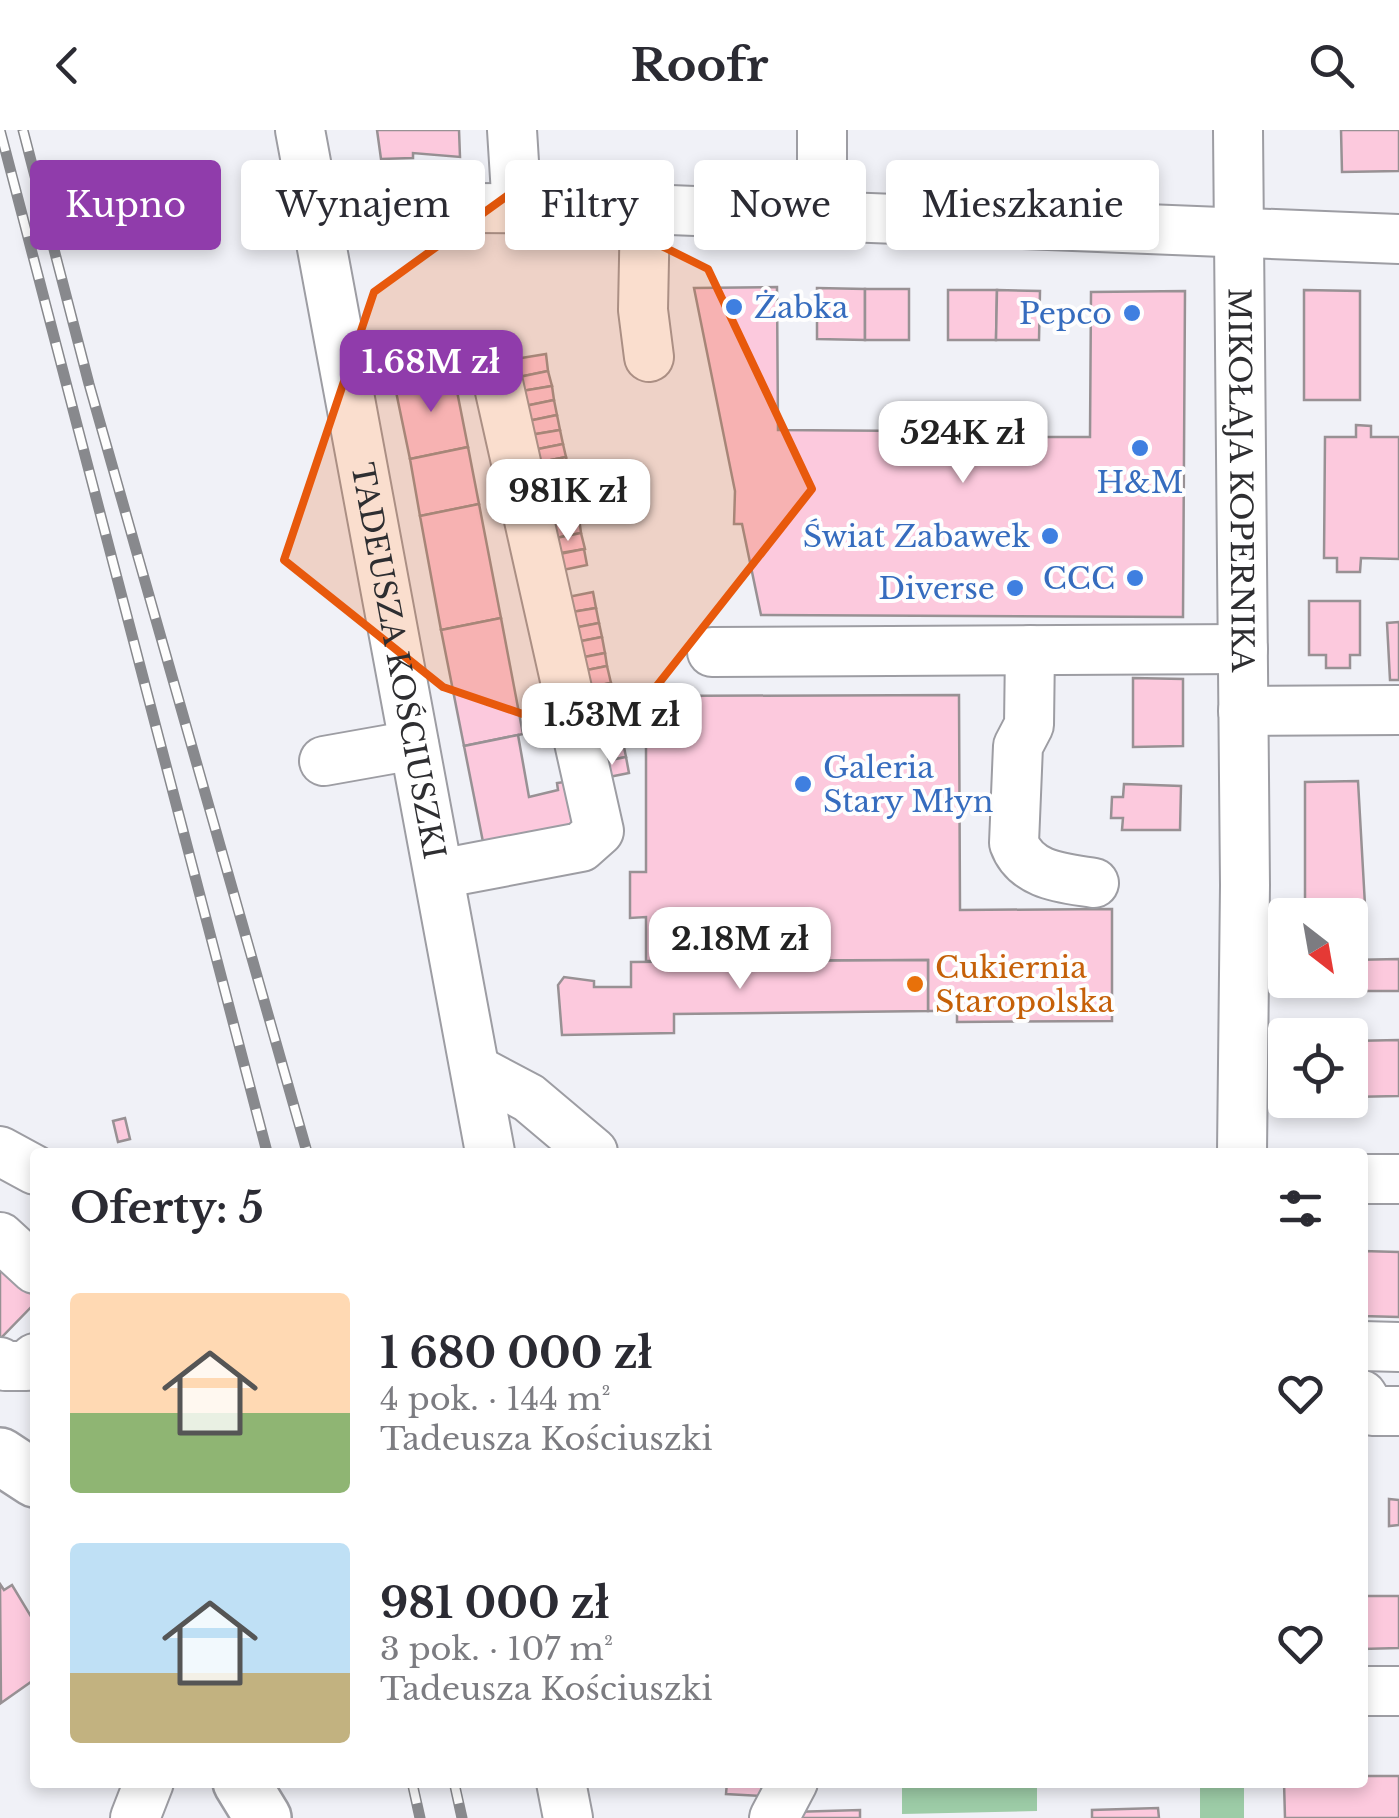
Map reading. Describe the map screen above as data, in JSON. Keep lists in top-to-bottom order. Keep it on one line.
{"streets":{"street":["MIKOŁAJA KOPERNIKA","TADEUSZA KOŚCIUSZKI"]},"places":["Żabka","Pepco","H&M","Świat Zabawek","CCC","Diverse","Galeria Stary Młyn","Cukiernia Staropolska"],"north":"bottom right","page":{"header":"Roofr","chip":["Kupno","Wynajem","Filtry","Nowe","Mieszkanie"],"price":["1.68M zł","524K zł","981K zł","1.53M zł","2.18M zł"],"heading":"Oferty: 5","list":[{"name":"1 680 000 zł","note":"4 pok. · 144 m² · Tadeusza Kościuszki"},{"name":"981 000 zł","note":"3 pok. · 107 m² · Tadeusza Kościuszki"}]}}
